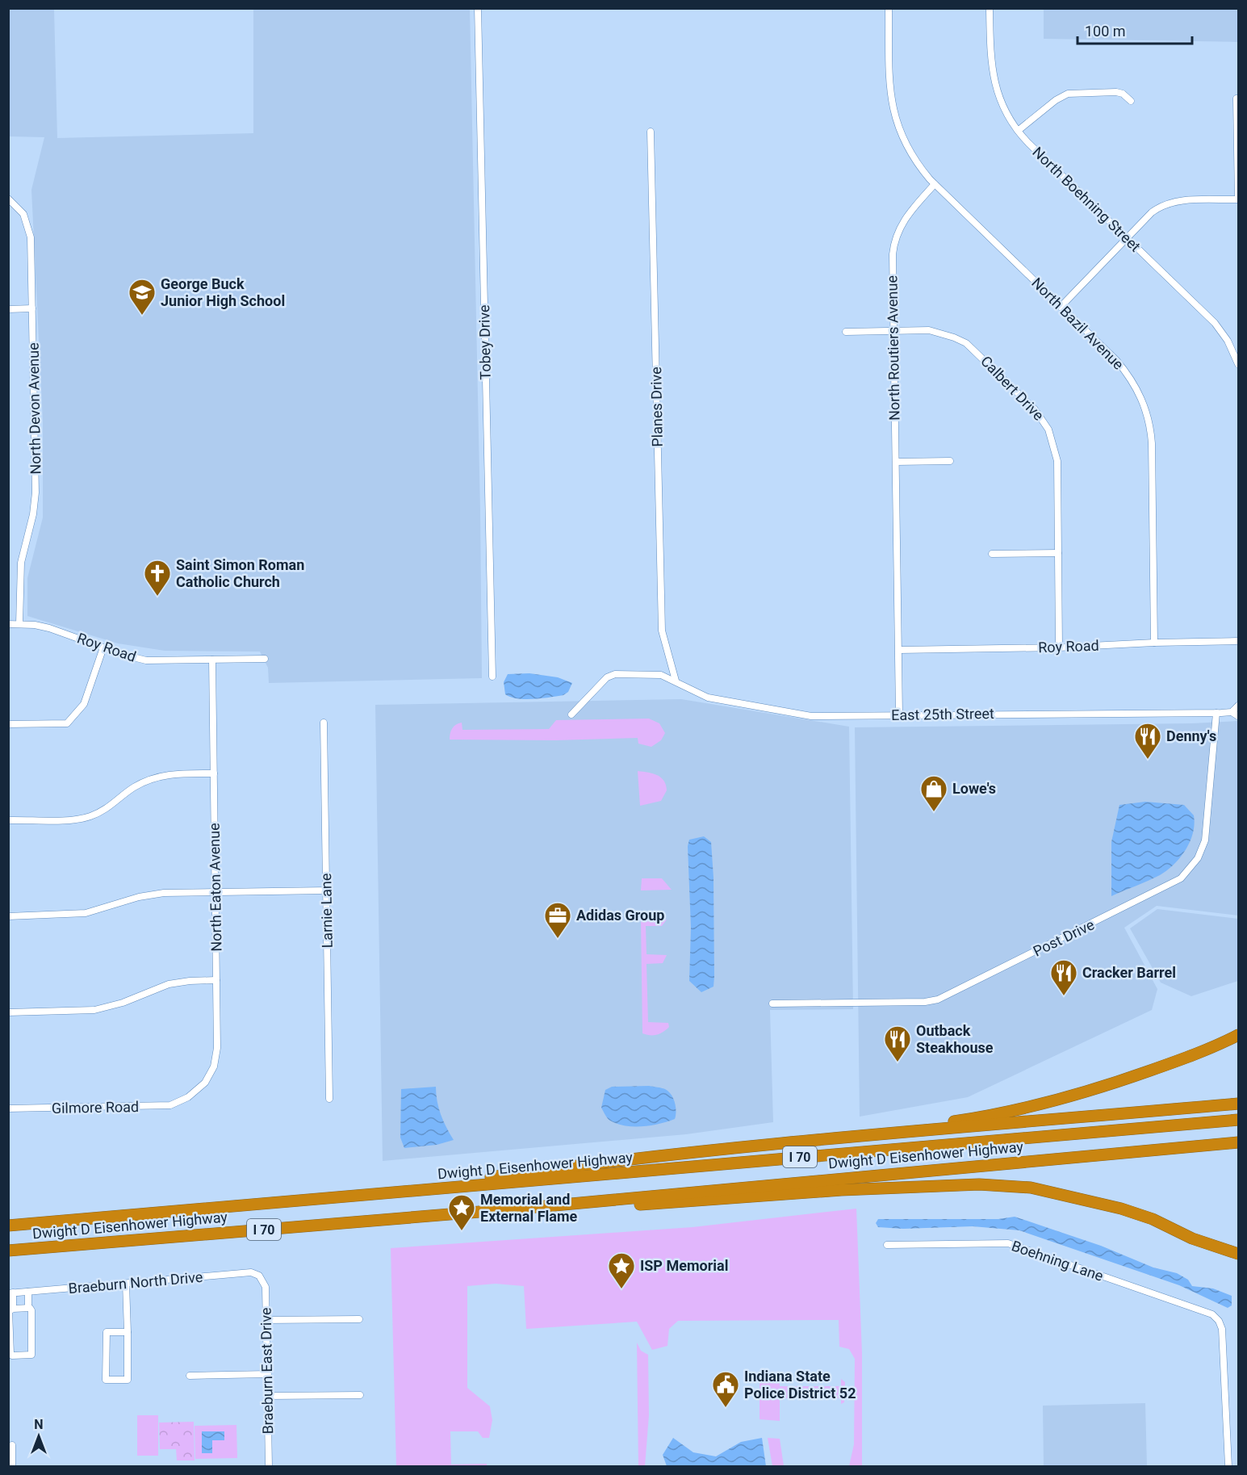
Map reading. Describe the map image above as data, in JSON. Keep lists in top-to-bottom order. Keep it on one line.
{"streets":{"highway":["Dwight D Eisenhower Highway","I 70"],"street":["North Boehning Street","North Bazil Avenue","Tobey Drive","North Routiers Avenue","Calbert Drive","Planes Drive","North Devon Avenue","Roy Road","East 25th Street","North Eaton Avenue","Larnie Lane","Post Drive","Gilmore Road","Boehning Lane","Braeburn North Drive","Braeburn East Drive"]},"crossings":[["North Bazil Avenue","North Routiers Avenue"],["North Bazil Avenue","Roy Road"],["North Routiers Avenue","Calbert Drive"],["North Routiers Avenue","Roy Road"],["North Routiers Avenue","East 25th Street"],["Calbert Drive","Roy Road"],["Planes Drive","East 25th Street"],["North Devon Avenue","Roy Road"],["Roy Road","North Eaton Avenue"],["East 25th Street","Post Drive"],["North Eaton Avenue","Gilmore Road"],["Braeburn North Drive","Braeburn East Drive"]],"places":{"school or university":["George Buck Junior High School"],"church":["Saint Simon Roman Catholic Church"],"restaurant":["Denny's","Cracker Barrel","Outback Steakhouse"],"shop":["Lowe's"],"office":["Adidas Group"],"place":["Memorial and External Flame","ISP Memorial"],"public building":["Indiana State Police District 52"]},"scale_bar":"100 m","north":"top"}
